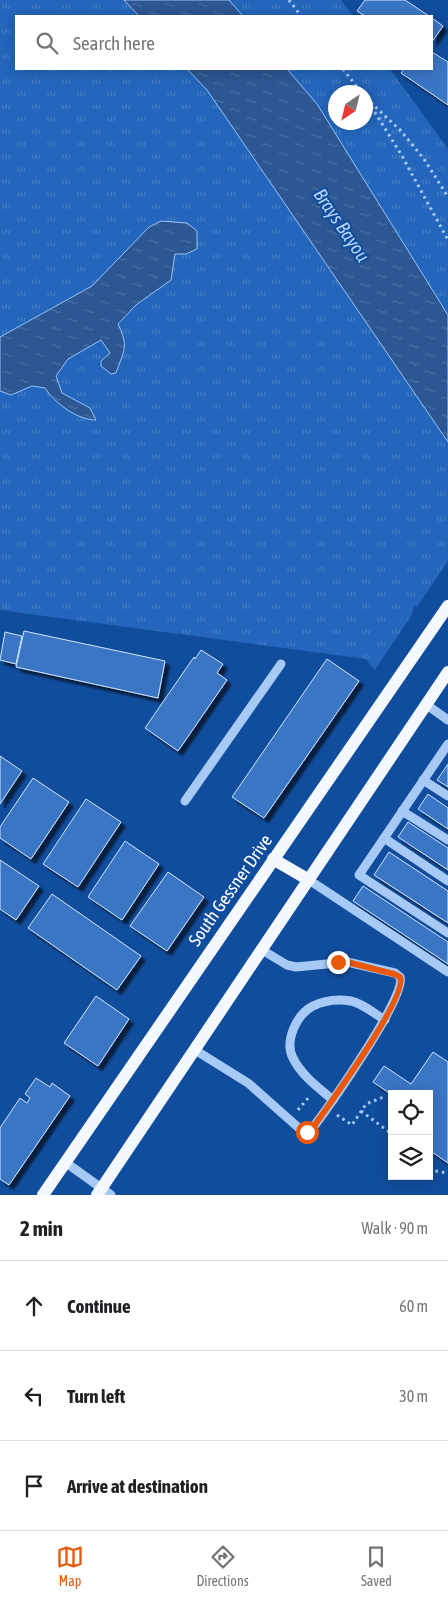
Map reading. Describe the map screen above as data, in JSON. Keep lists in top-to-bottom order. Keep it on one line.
{"streets":{"main road":["South Gessner Drive"]},"water":["Brays Bayou"],"north":"bottom left","page":{"search":"Search here","heading":["2 min","Walk · 90 m"],"list":[["Continue","60 m"],["Turn left","30 m"],"Arrive at destination"],"nav":["Map","Directions","Saved"]}}
